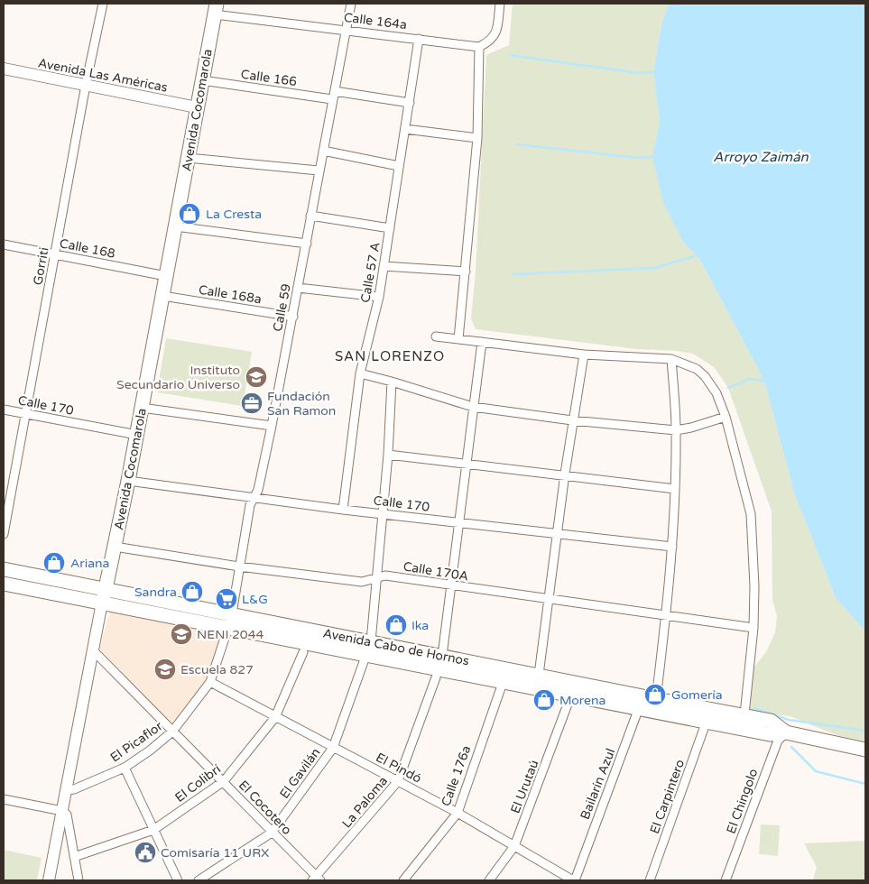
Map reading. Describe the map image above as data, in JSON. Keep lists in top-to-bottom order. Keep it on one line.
{"streets":{"main road":["Avenida Las Américas","Avenida Cocomarola","Avenida Cabo de Hornos"],"street":["Calle 164a","Calle 166","Calle 168","Gorriti","Calle 57 A","Calle 168a","Calle 59","Calle 170","Calle 170A","El Picaflor","El Pindó","El Gavilán","Calle 176a","El Colibrí","Bailarín Azul","El Urutaú","El Carpintero","El Chingolo","La Paloma","El Cocotero"]},"crossings":[["Calle 164a","Avenida Cocomarola"],["Calle 164a","Calle 57 A"],["Calle 164a","Calle 59"],["Avenida Las Américas","Avenida Cocomarola"],["Avenida Las Américas","Gorriti"],["Calle 166","Avenida Cocomarola"],["Calle 166","Calle 57 A"],["Calle 166","Calle 59"],["Avenida Cocomarola","Calle 168"],["Avenida Cocomarola","Calle 168a"],["Avenida Cocomarola","Calle 170"],["Avenida Cocomarola","Calle 170A"],["Avenida Cocomarola","Avenida Cabo de Hornos"],["Avenida Cocomarola","El Picaflor"],["Avenida Cocomarola","El Cocotero"],["Calle 168","Gorriti"],["Gorriti","Calle 170"],["Calle 57 A","Calle 170"],["Calle 168a","Calle 59"],["Calle 59","Calle 170"],["Calle 59","Calle 170A"],["Calle 59","Avenida Cabo de Hornos"],["Calle 59","El Picaflor"],["Calle 170","El Gavilán"],["Calle 170","Bailarín Azul"],["Calle 170A","El Gavilán"],["Calle 170A","Bailarín Azul"],["Avenida Cabo de Hornos","El Picaflor"],["Avenida Cabo de Hornos","El Gavilán"],["Avenida Cabo de Hornos","Calle 176a"],["Avenida Cabo de Hornos","Bailarín Azul"],["Avenida Cabo de Hornos","El Urutaú"],["Avenida Cabo de Hornos","El Carpintero"],["Avenida Cabo de Hornos","El Chingolo"],["El Picaflor","El Pindó"],["El Picaflor","El Cocotero"],["El Pindó","El Gavilán"],["El Pindó","Calle 176a"],["El Pindó","El Colibrí"],["El Pindó","Bailarín Azul"],["El Pindó","El Urutaú"],["El Pindó","La Paloma"],["El Gavilán","El Cocotero"],["El Colibrí","El Cocotero"],["La Paloma","El Cocotero"]],"districts":["SAN LORENZO"],"water":["Arroyo Zaimán"],"places":{"shop":["La Cresta","Ariana","Sandra","Ika","Gomería","Morena"],"school or university":["Instituto Secundario Universo","NENI 2044","Escuela 827"],"office":["Fundación San Ramon"],"supermarket":["L&G"],"public building":["Comisaría 11 URX"]}}
